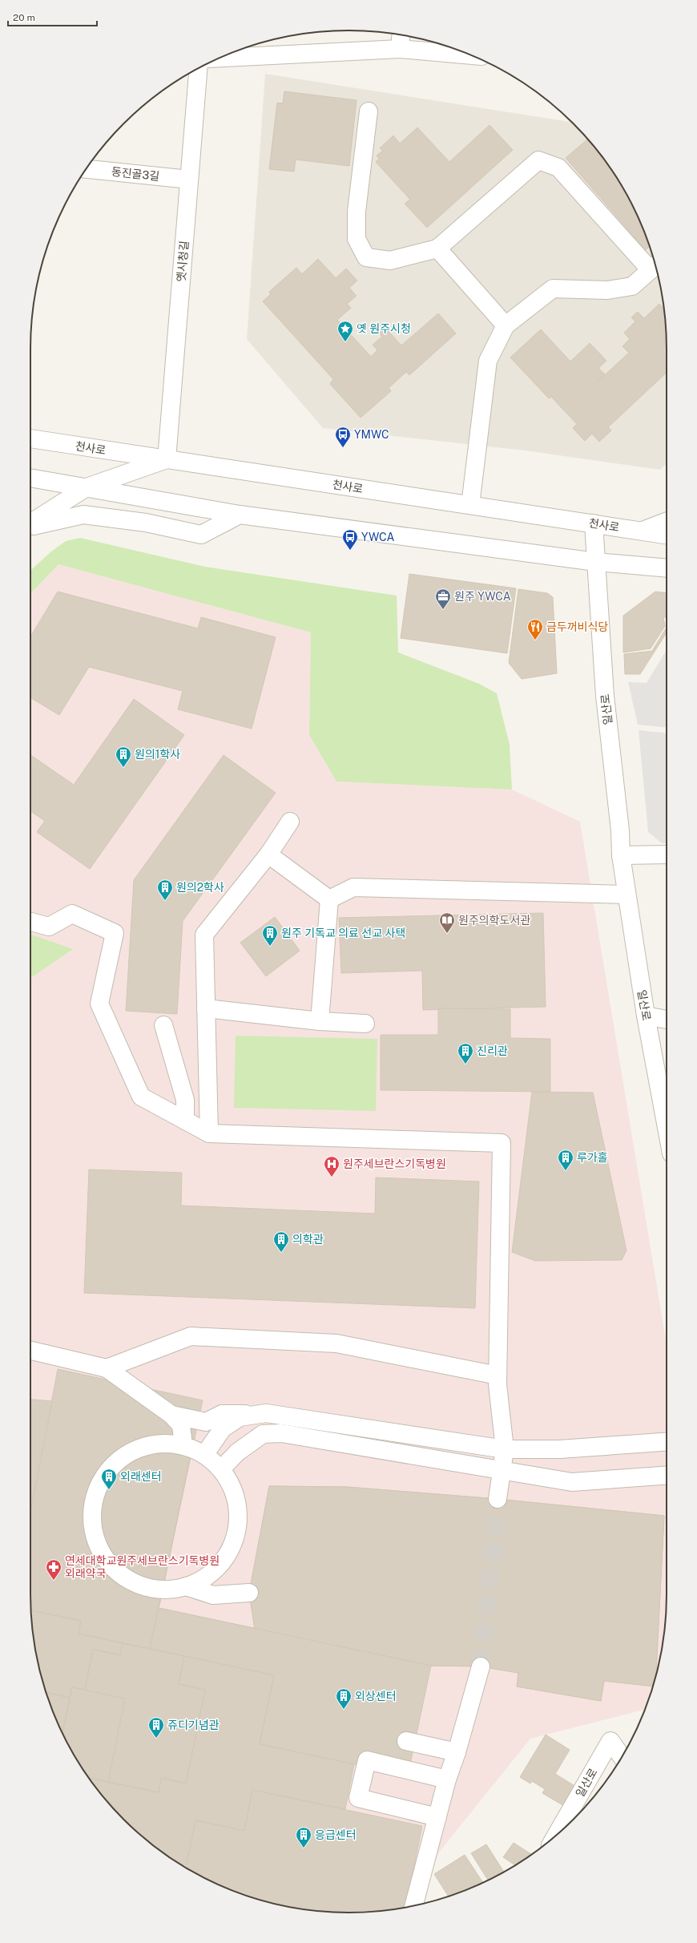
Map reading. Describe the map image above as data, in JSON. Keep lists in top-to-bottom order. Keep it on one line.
{"streets":{"street":["동진골3길","옛시청길","천사로","일산로"]},"crossings":[["동진골3길","옛시청길"],["옛시청길","천사로"],["천사로","일산로"]],"places":{"place":["옛 원주시청"],"bus stop":["YMWC","YWCA"],"office":["원주 YWCA"],"restaurant":["금두꺼비식당"],"building":["원의1학사","원의2학사","원주 기독교 의료 선교 사택","진리관","루가홀","의학관","외래센터","외상센터","쥬디기념관","응급센터"],"library":["원주의학도서관"],"hospital":["원주세브란스기독병원"],"pharmacy":["연세대학교원주세브란스기독병원 외래약국"]},"scale_bar":"20 m"}
